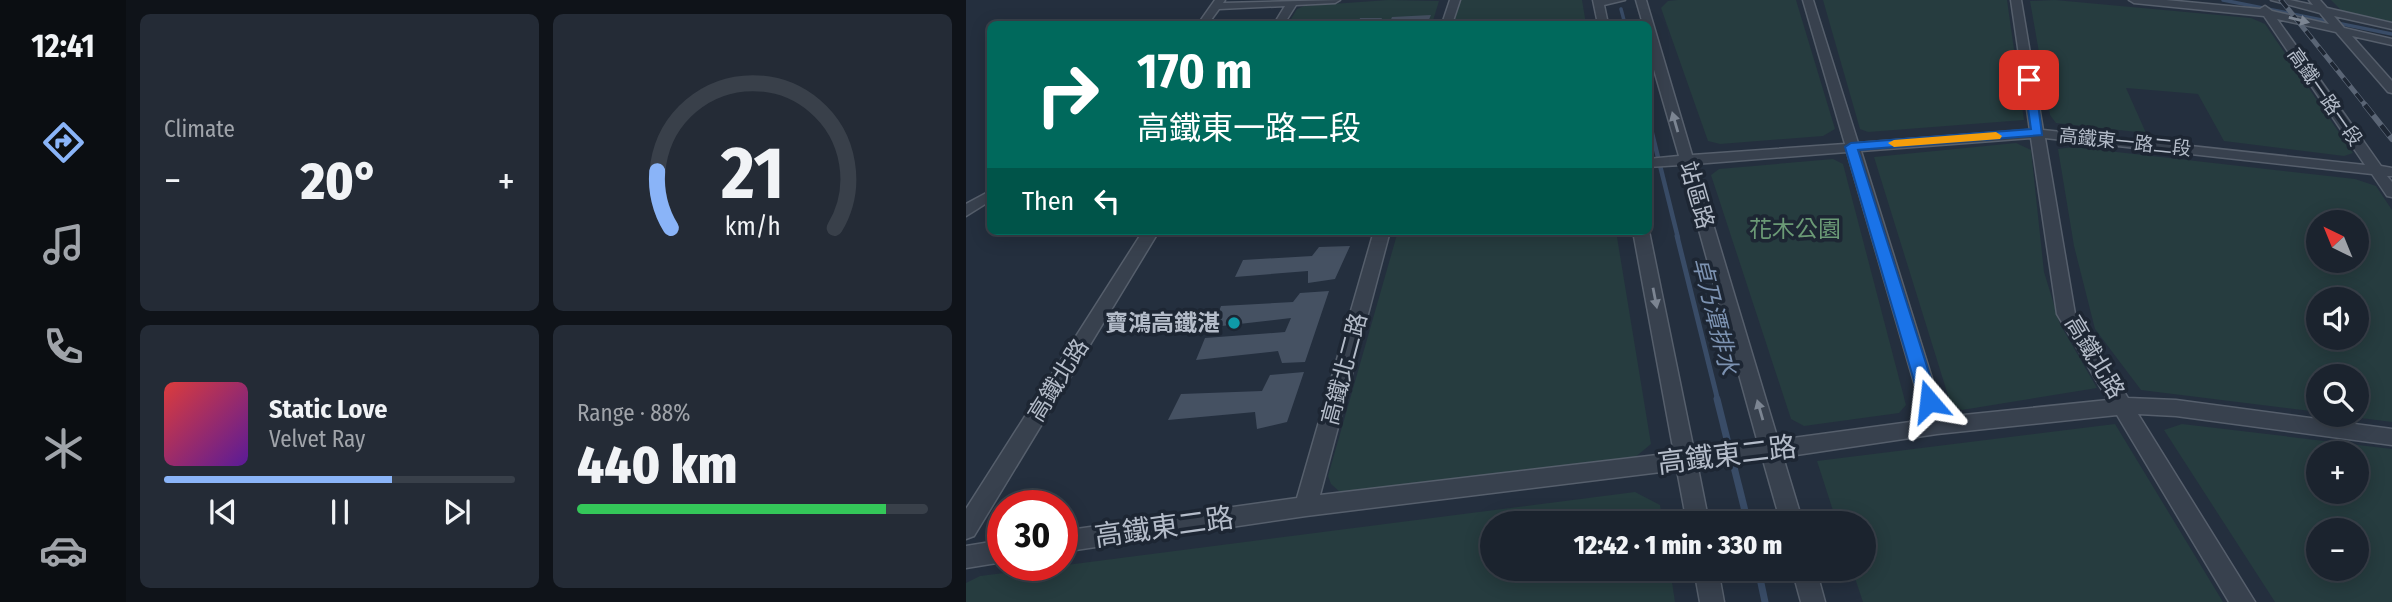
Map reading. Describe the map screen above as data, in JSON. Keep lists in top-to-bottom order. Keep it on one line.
{"streets":{"street":["高鐵一路一段","高鐵東一路二段","站區路","高鐵北路","高鐵北二路","高鐵東二路"]},"crossings":[["高鐵一路一段","高鐵東一路二段"],["高鐵東一路二段","站區路"],["高鐵東一路二段","高鐵北路"],["站區路","高鐵東二路"],["高鐵北路","高鐵東二路"],["高鐵北二路","高鐵東二路"]],"water":["卓乃潭排水"],"parks":["花木公園"],"places":["寶鴻高鐵湛"],"north":"top left","page":{"tabs":"12:41","tile":["Climate",["Range · 88%","440 km"]],"turn":["170 m","高鐵東一路二段"],"heat":["−","20°","+"],"then":"Then","map_buttons":["+","−"],"song":["Static Love","Velvet Ray"],"limit":"30","trip":"12:42 · 1 min · 330 m","gauge":["21","km/h"]}}
